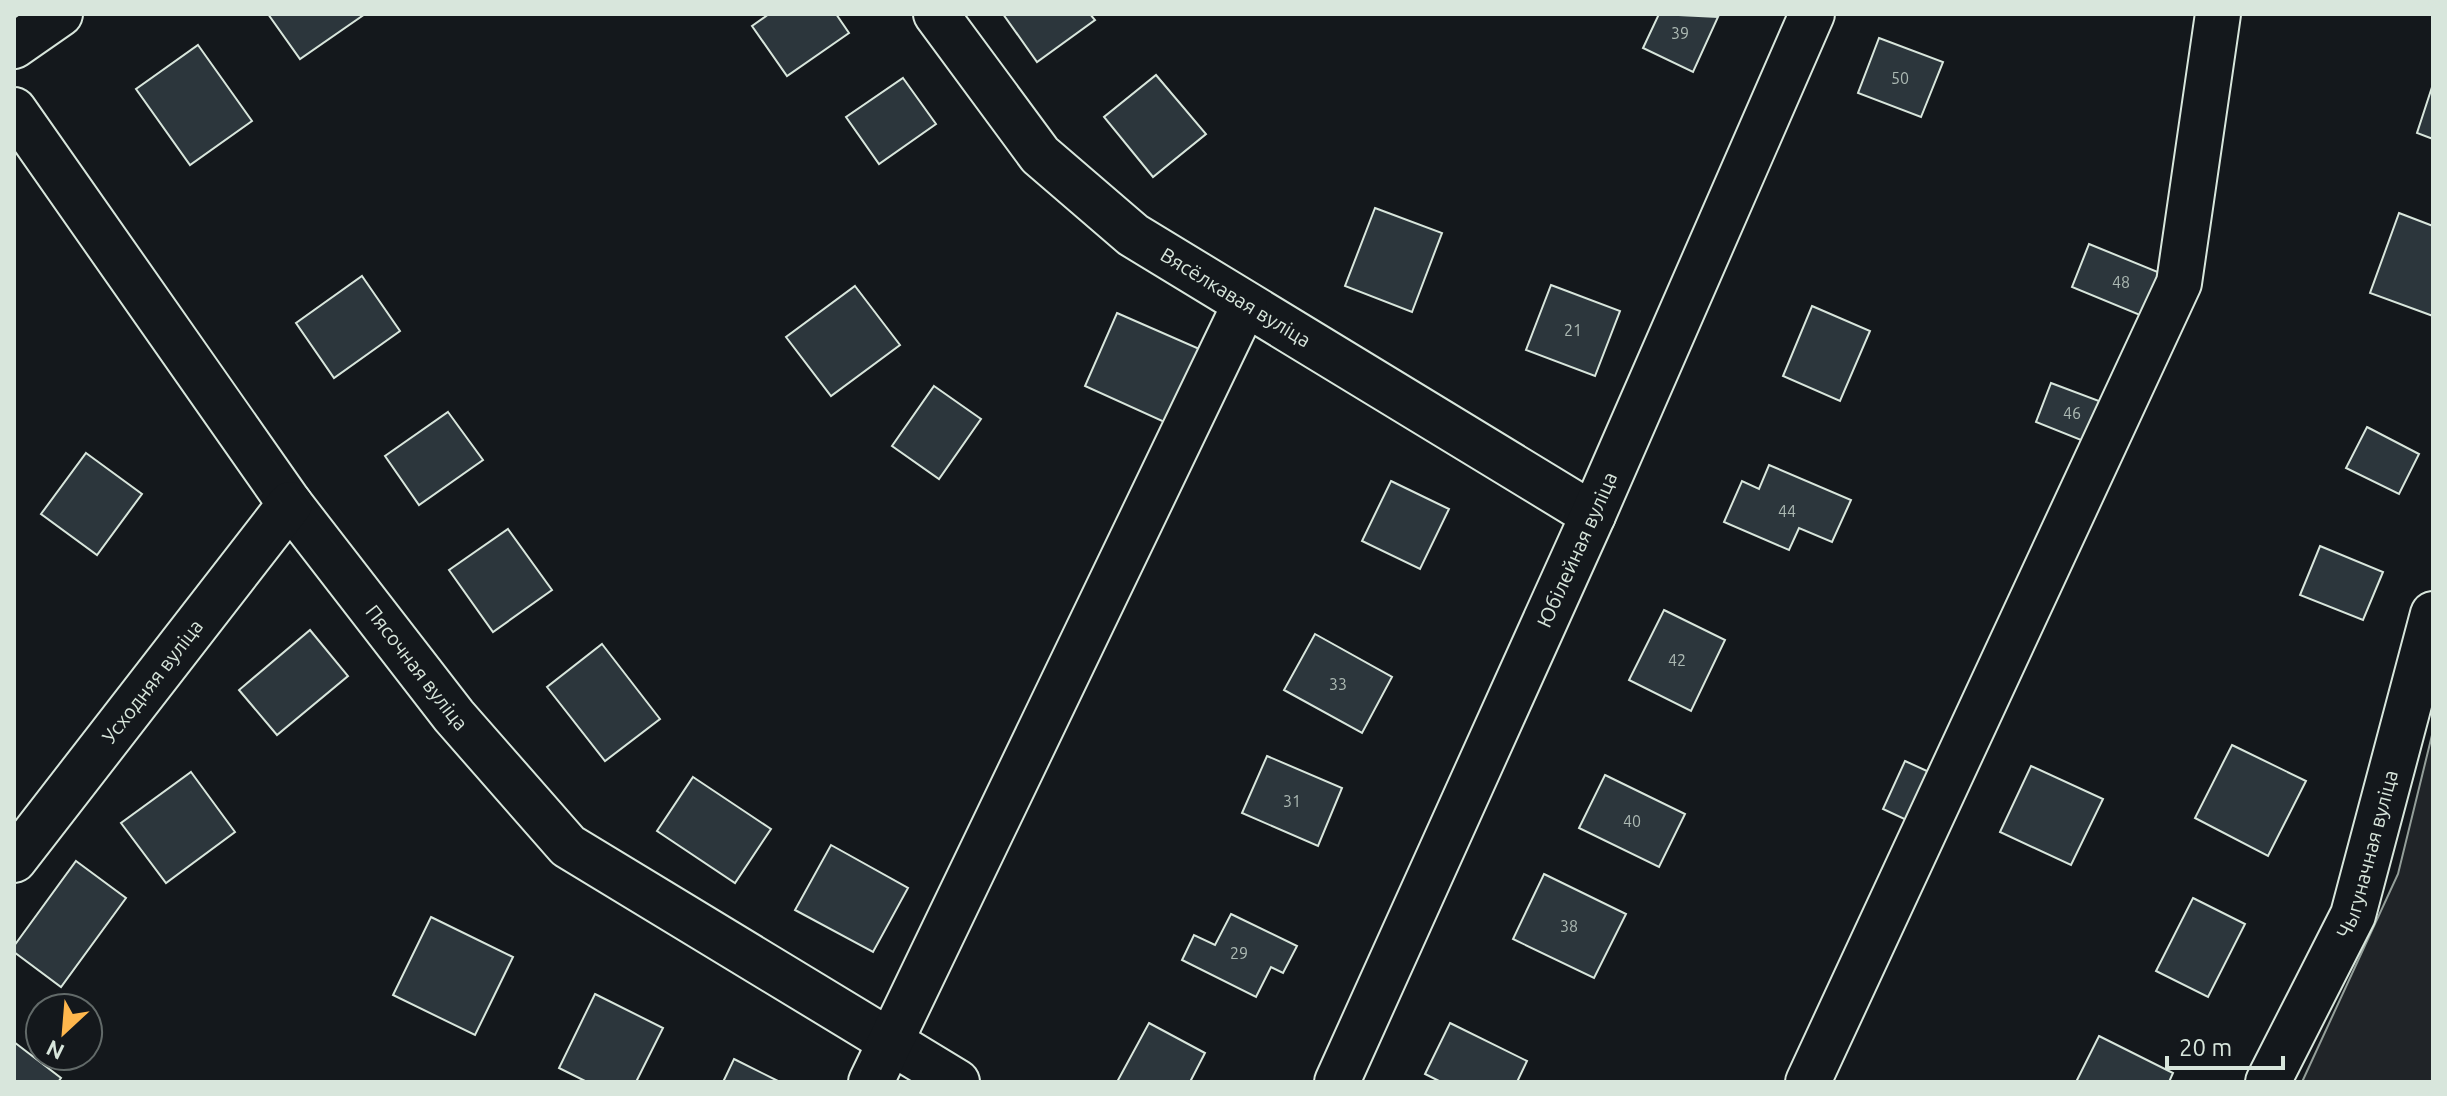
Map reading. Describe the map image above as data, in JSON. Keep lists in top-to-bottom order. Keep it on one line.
{"streets":{"street":["Вясёлкавая вуліца","Юбілейная вуліца","Пясочная вуліца","Усходняя вуліца","Чыгуначная вуліца"]},"crossings":[["Вясёлкавая вуліца","Юбілейная вуліца"],["Пясочная вуліца","Усходняя вуліца"]],"house_numbers":["39","50","48","21","46","44","42","33","31","40","38","29"],"scale_bar":"20 m","north":"bottom left"}
